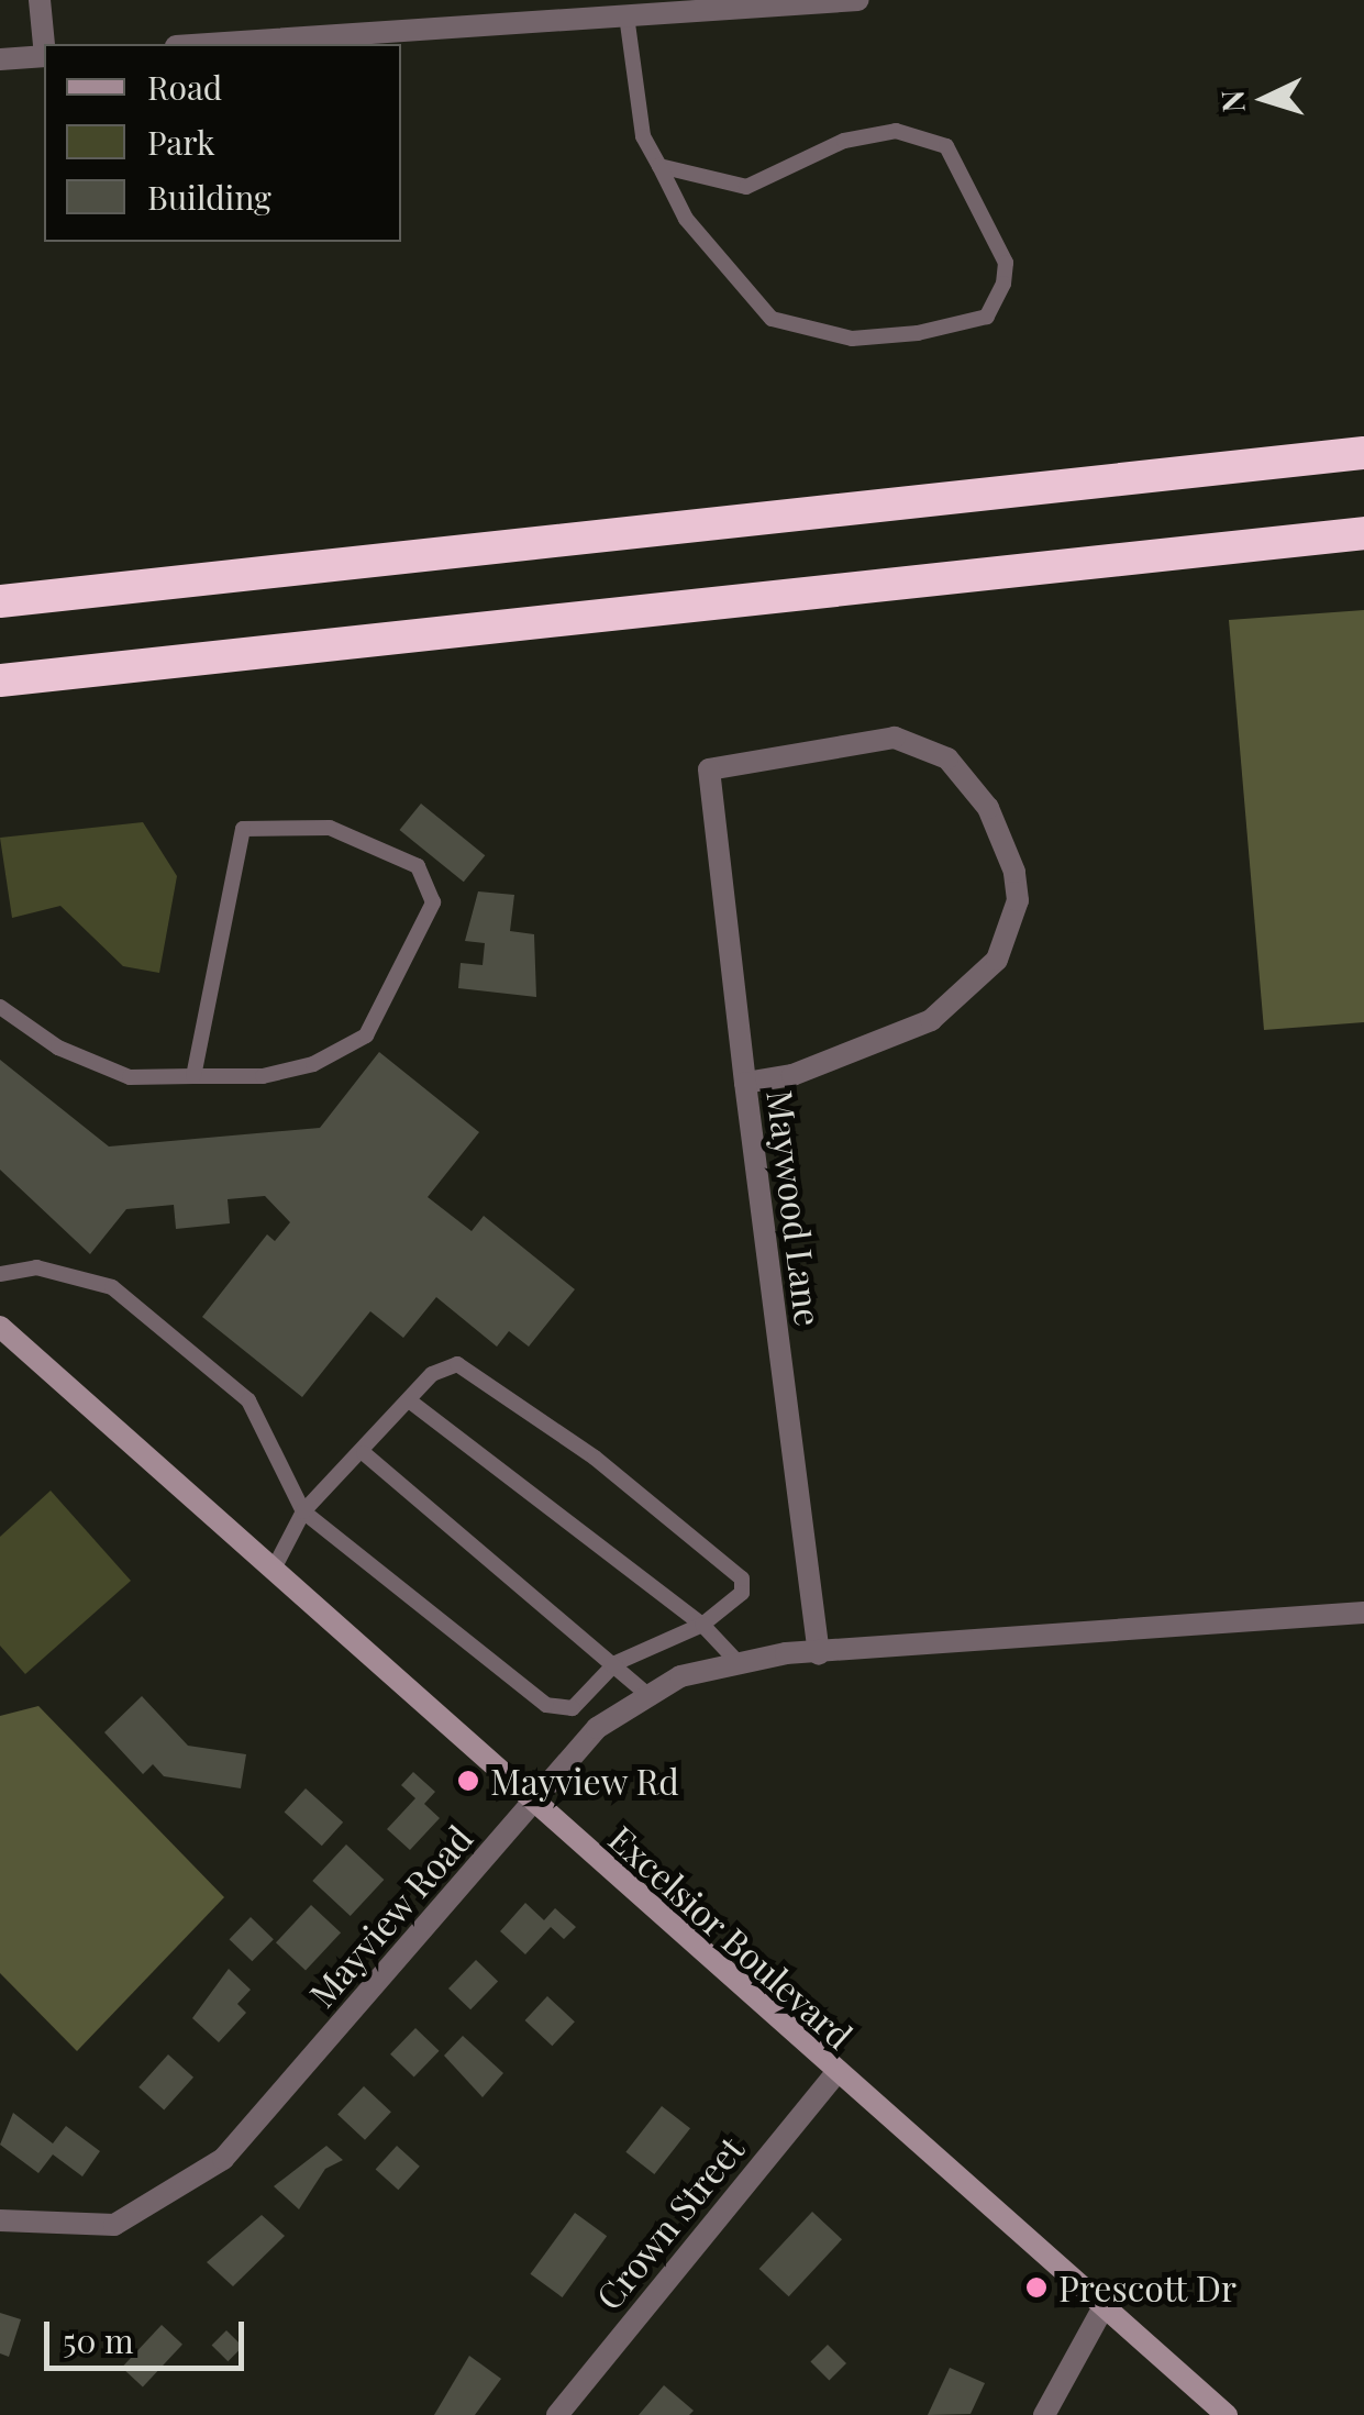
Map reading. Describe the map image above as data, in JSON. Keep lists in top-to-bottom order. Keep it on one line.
{"streets":{"main road":["Excelsior Boulevard"],"street":["Maywood Lane","Mayview Road","Crown Street"]},"crossings":[["Maywood Lane","Mayview Road"],["Mayview Road","Excelsior Boulevard"],["Excelsior Boulevard","Crown Street"]],"places":["Mayview Rd","Prescott Dr"],"legend":["Road","Park","Building"],"scale_bar":"50 m","north":"left"}
